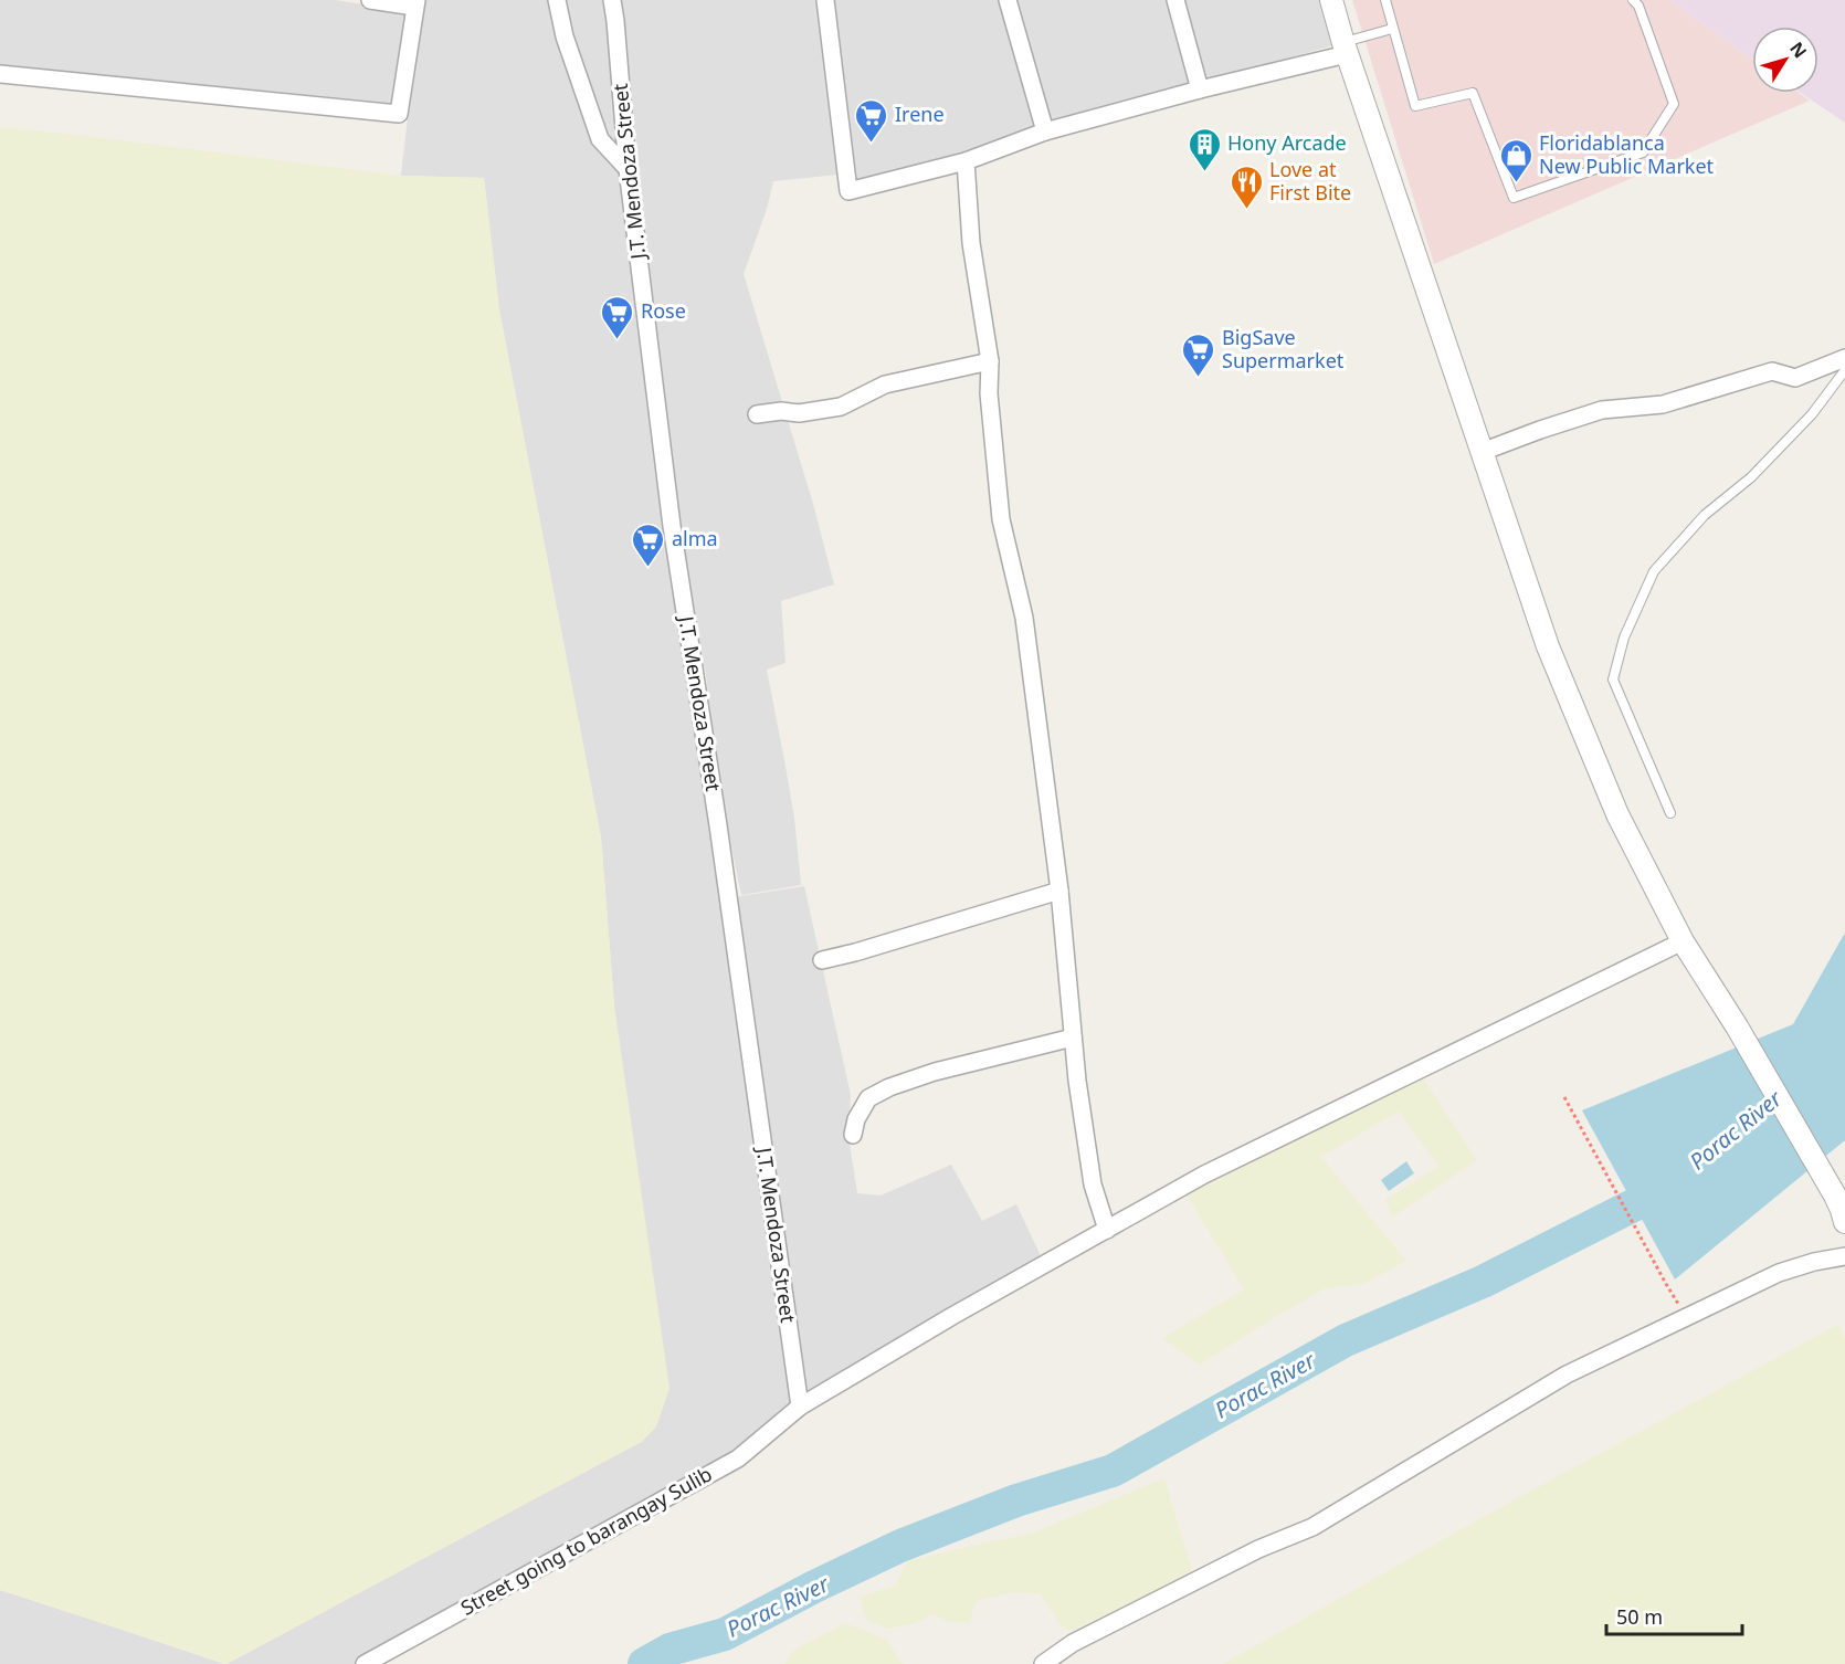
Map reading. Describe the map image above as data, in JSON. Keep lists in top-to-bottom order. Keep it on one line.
{"streets":{"street":["J.T. Mendoza Street","Street going to barangay Sulib"]},"crossings":[["J.T. Mendoza Street","Street going to barangay Sulib"]],"water":["Porac River"],"places":{"supermarket":["Irene","Rose","BigSave Supermarket","alma"],"building":["Hony Arcade"],"shop":["Floridablanca New Public Market"],"restaurant":["Love at First Bite"]},"scale_bar":"50 m","north":"top right"}
